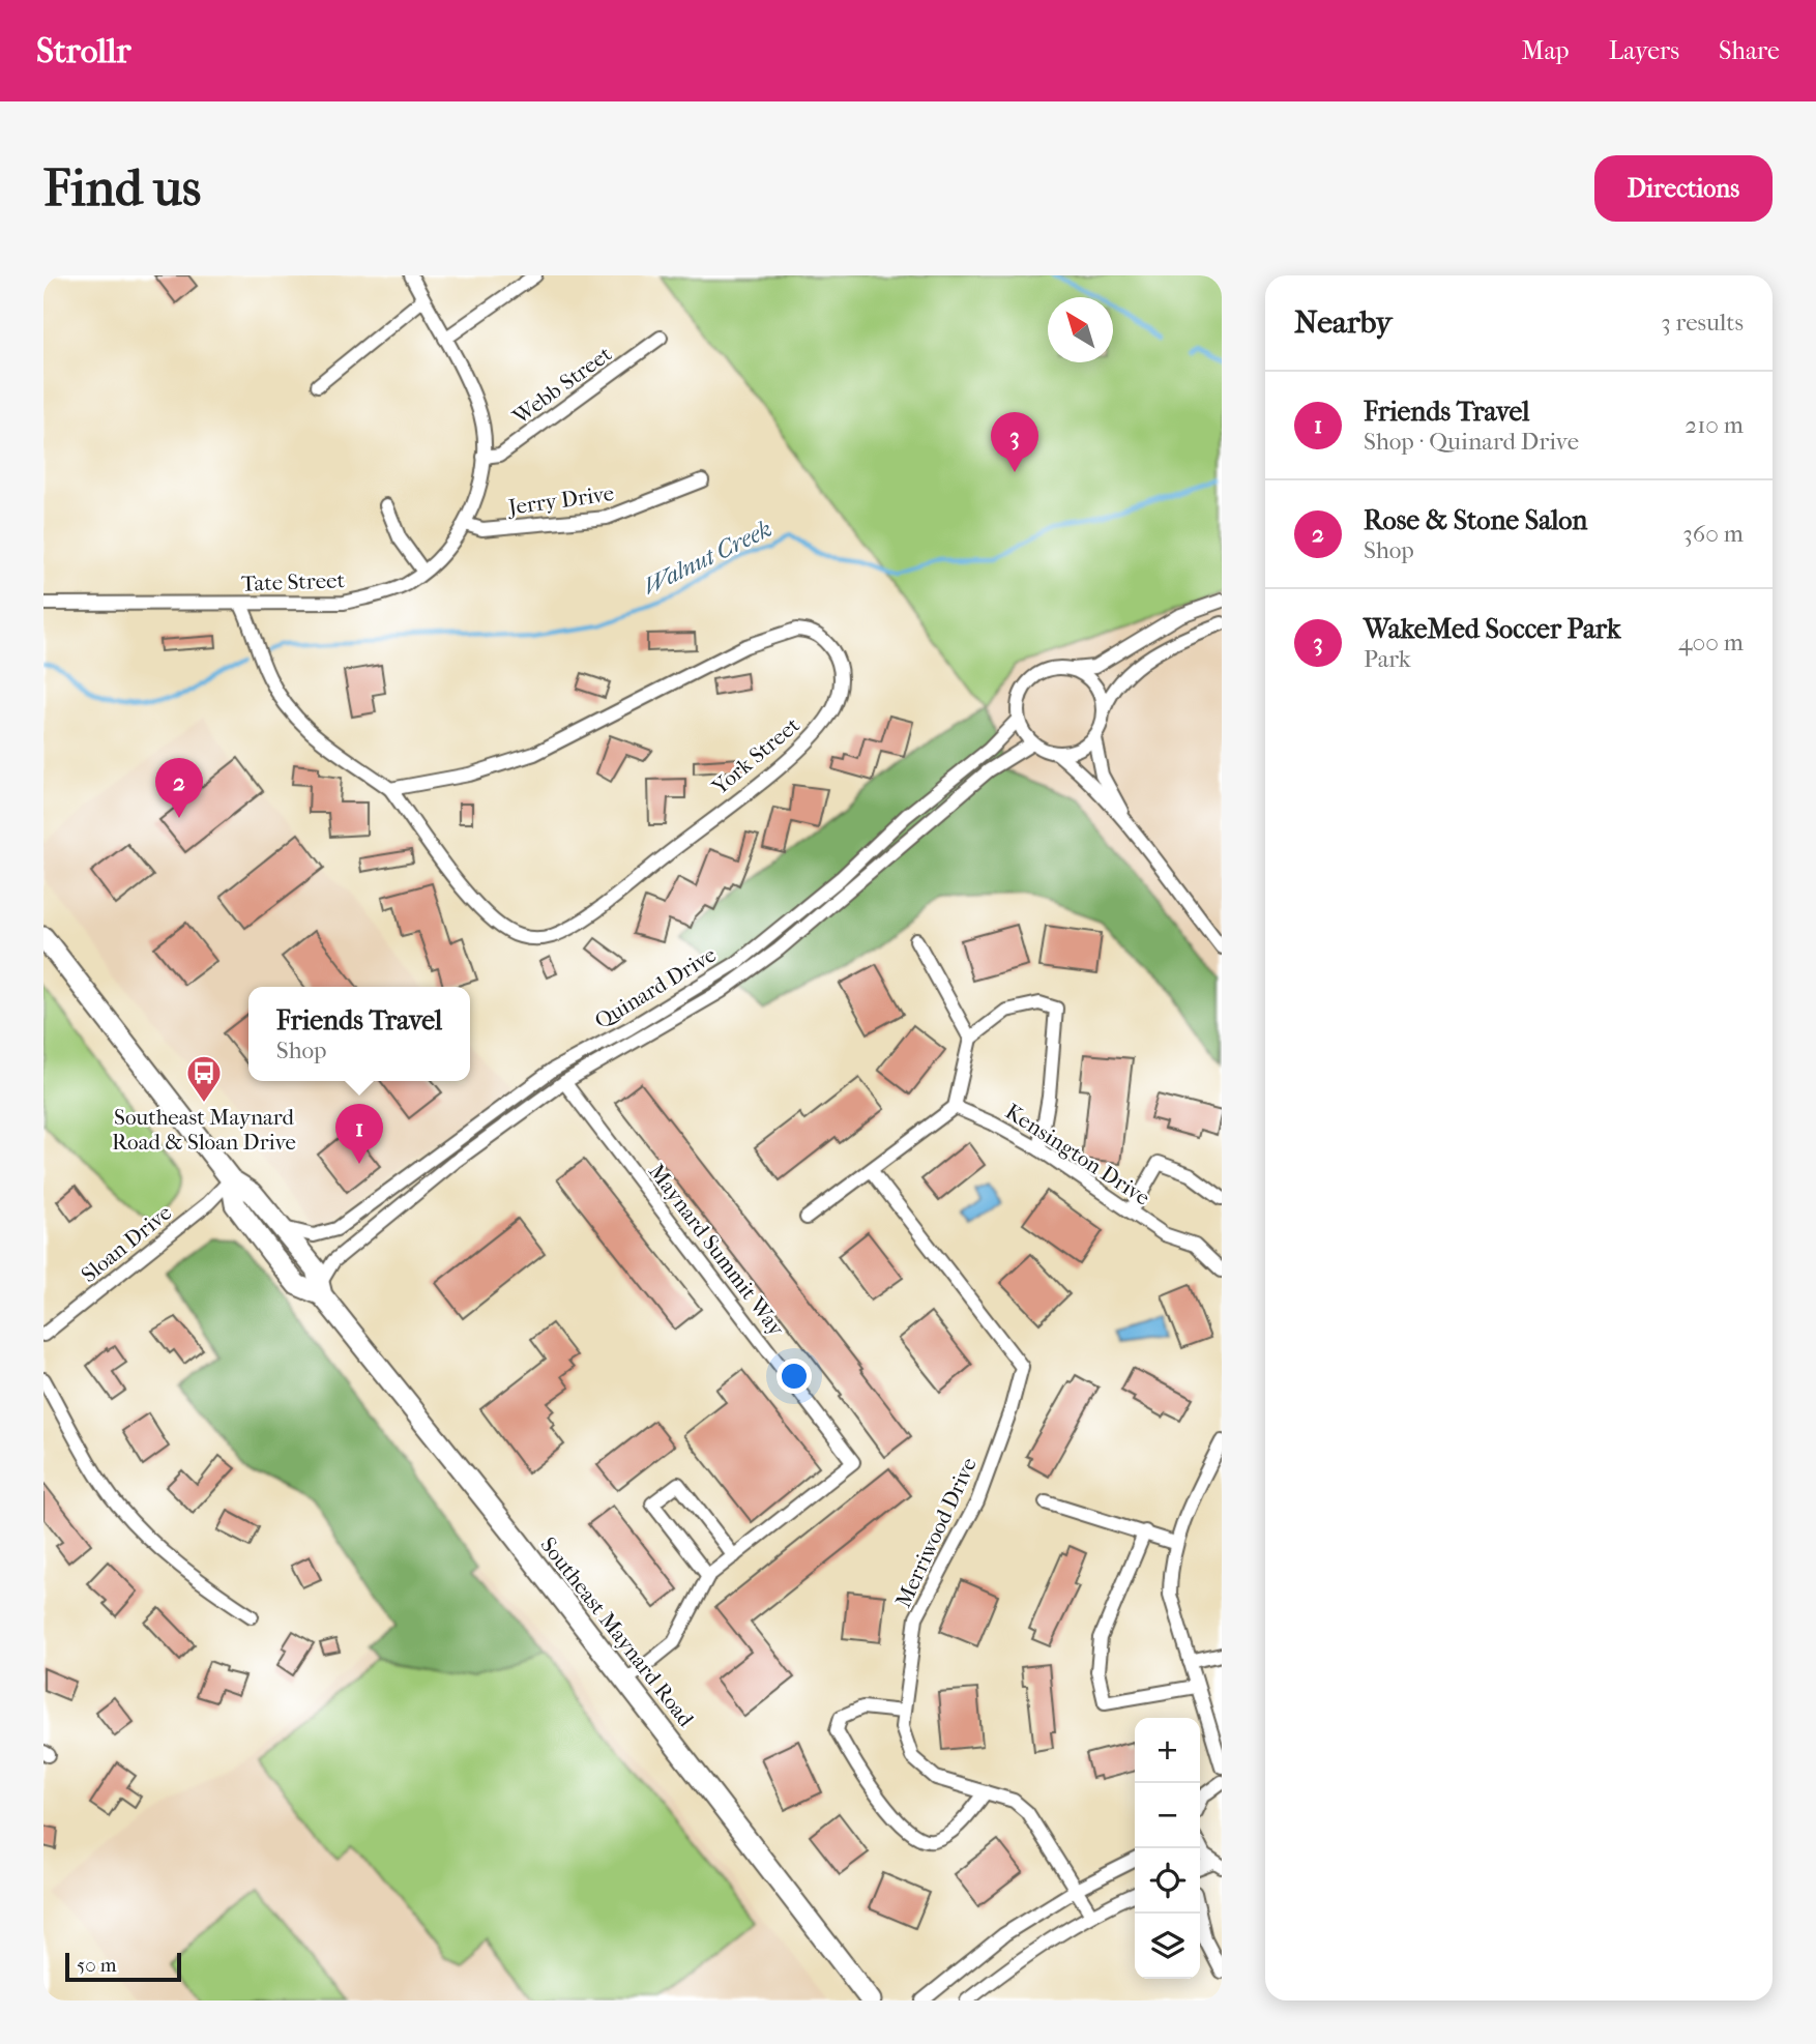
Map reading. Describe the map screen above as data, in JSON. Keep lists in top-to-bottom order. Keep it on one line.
{"streets":{"main road":["Southeast Maynard Road"],"street":["Webb Street","Jerry Drive","Tate Street","York Street","Quinard Drive","Kensington Drive","Sloan Drive","Maynard Summit Way","Merriwood Drive"]},"crossings":[["Webb Street","Tate Street"],["Jerry Drive","Tate Street"],["Tate Street","York Street"],["Quinard Drive","Maynard Summit Way"],["Quinard Drive","Southeast Maynard Road"],["Sloan Drive","Southeast Maynard Road"],["Maynard Summit Way","Southeast Maynard Road"]],"water":["Walnut Creek"],"places":{"bus stop":["Southeast Maynard Road & Sloan Drive"]},"scale_bar":"50 m","north":"top left","page":{"header":"Strollr","nav":["Map","Layers","Share"],"buttons":"Directions","title":"Find us","heading":["Nearby","3 results"],"list":[{"mark":"1","name":"Friends Travel","note":"Shop · Quinard Drive","value":"210 m"},{"mark":"2","name":"Rose & Stone Salon","note":"Shop","value":"360 m"},{"mark":"3","name":"WakeMed Soccer Park","note":"Park","value":"400 m"}],"pins":["3","2","1"],"popup":["Friends Travel","Shop"],"map_buttons":["+","−"],"scale":"50 m"}}
